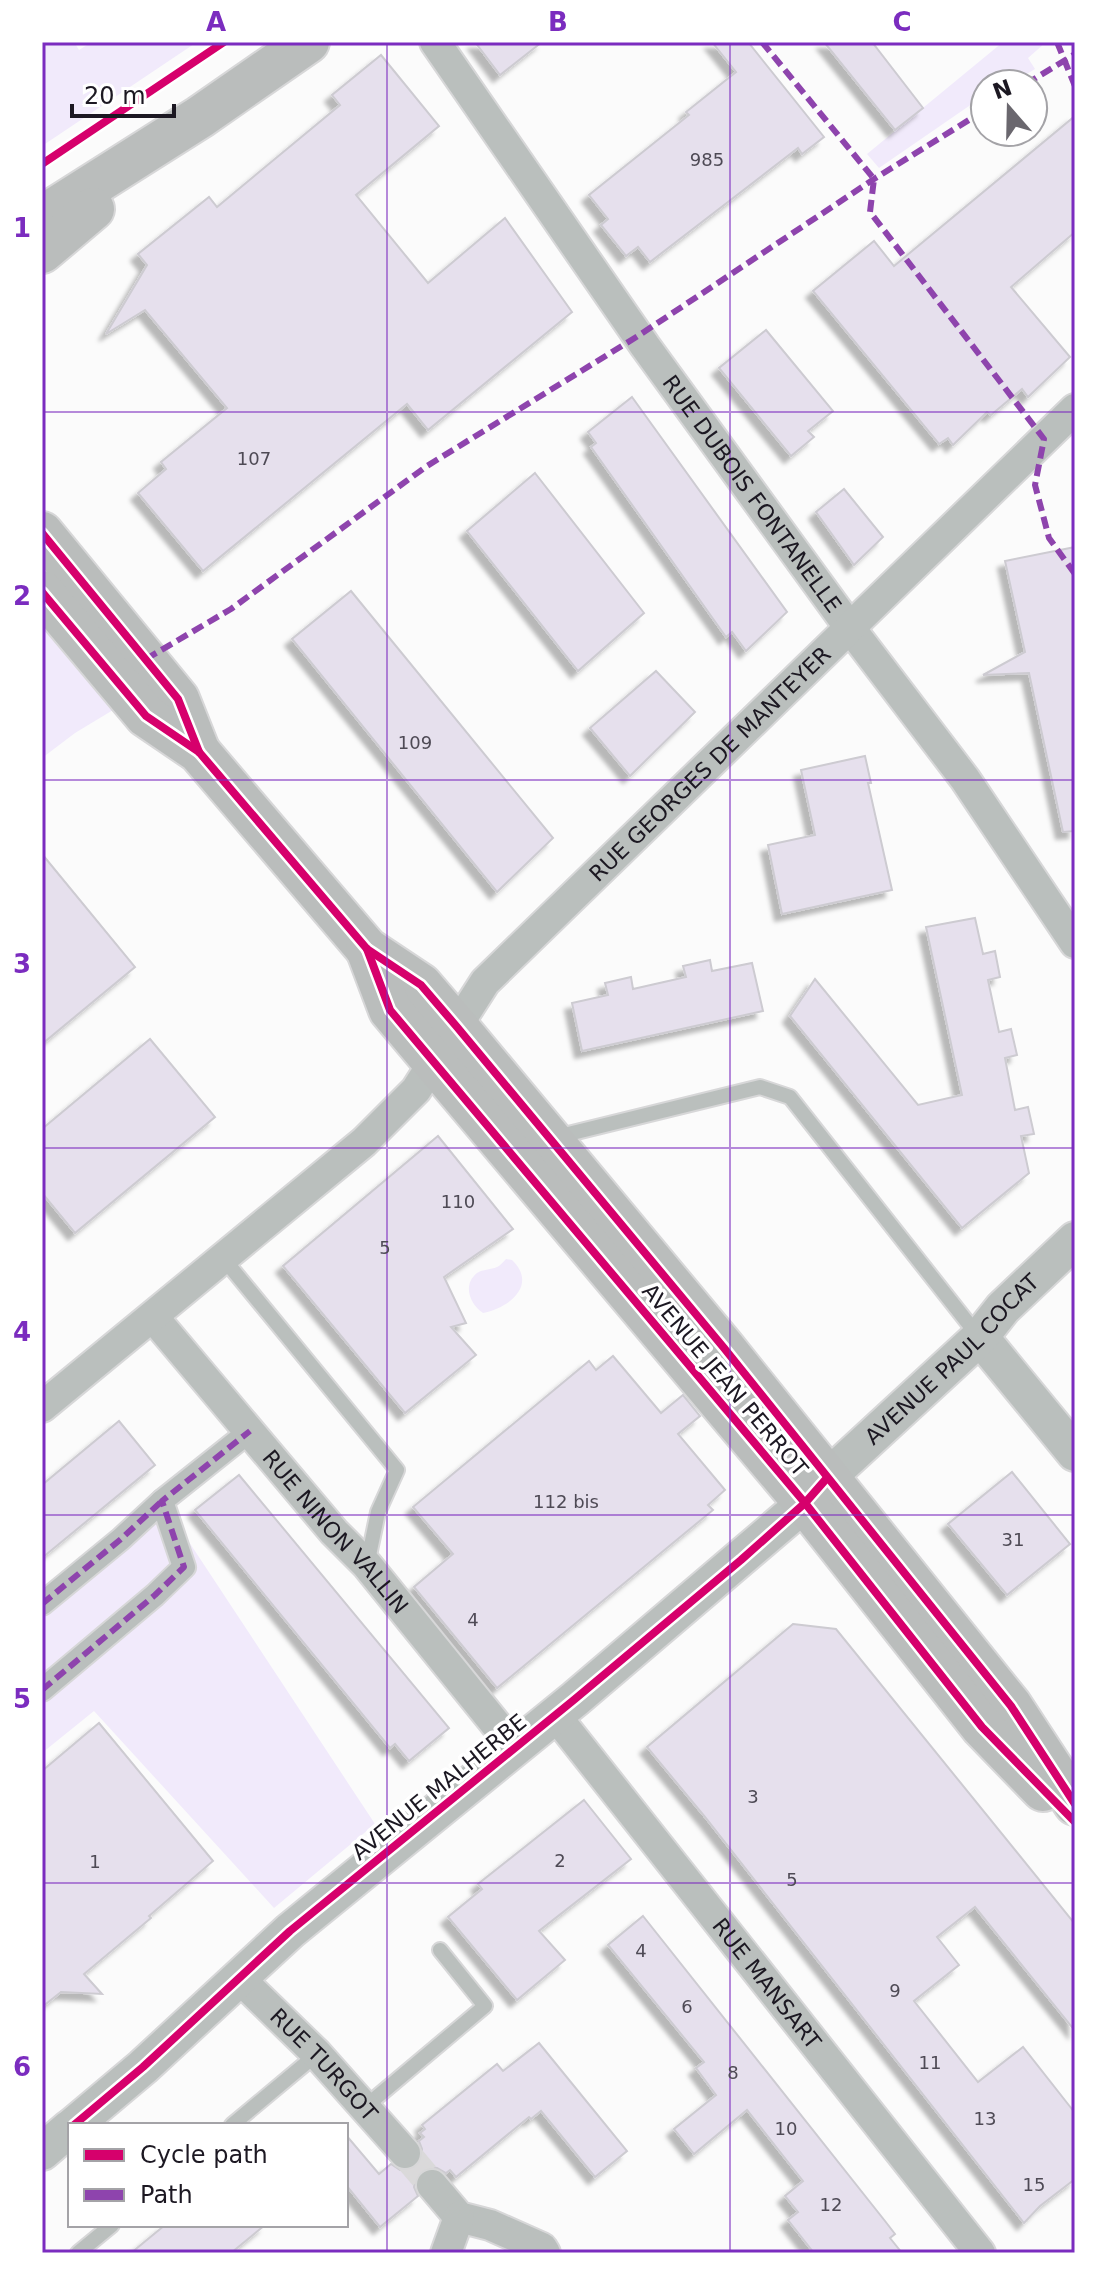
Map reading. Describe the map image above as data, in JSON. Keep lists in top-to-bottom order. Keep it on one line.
{"streets":{"main road":["AVENUE JEAN PERROT"],"street":["RUE DUBOIS FONTANELLE","RUE GEORGES DE MANTEYER","AVENUE PAUL COCAT","RUE NINON VALLIN","AVENUE MALHERBE","RUE MANSART","RUE TURGOT"]},"crossings":[["RUE DUBOIS FONTANELLE","RUE GEORGES DE MANTEYER"],["RUE GEORGES DE MANTEYER","AVENUE JEAN PERROT"],["AVENUE PAUL COCAT","AVENUE JEAN PERROT"],["AVENUE PAUL COCAT","AVENUE MALHERBE"],["AVENUE JEAN PERROT","AVENUE MALHERBE"],["RUE NINON VALLIN","AVENUE MALHERBE"],["AVENUE MALHERBE","RUE MANSART"],["AVENUE MALHERBE","RUE TURGOT"]],"house_numbers":["985","107","109","110","5","112 bis","31","4","3","2","1","5","4","9","6","11","8","13","10","15","12"],"legend":["Cycle path","Path"],"scale_bar":"20 m","north":"top","grid":{"columns":["A","B","C"],"rows":["1","2","3","4","5","6"]}}
